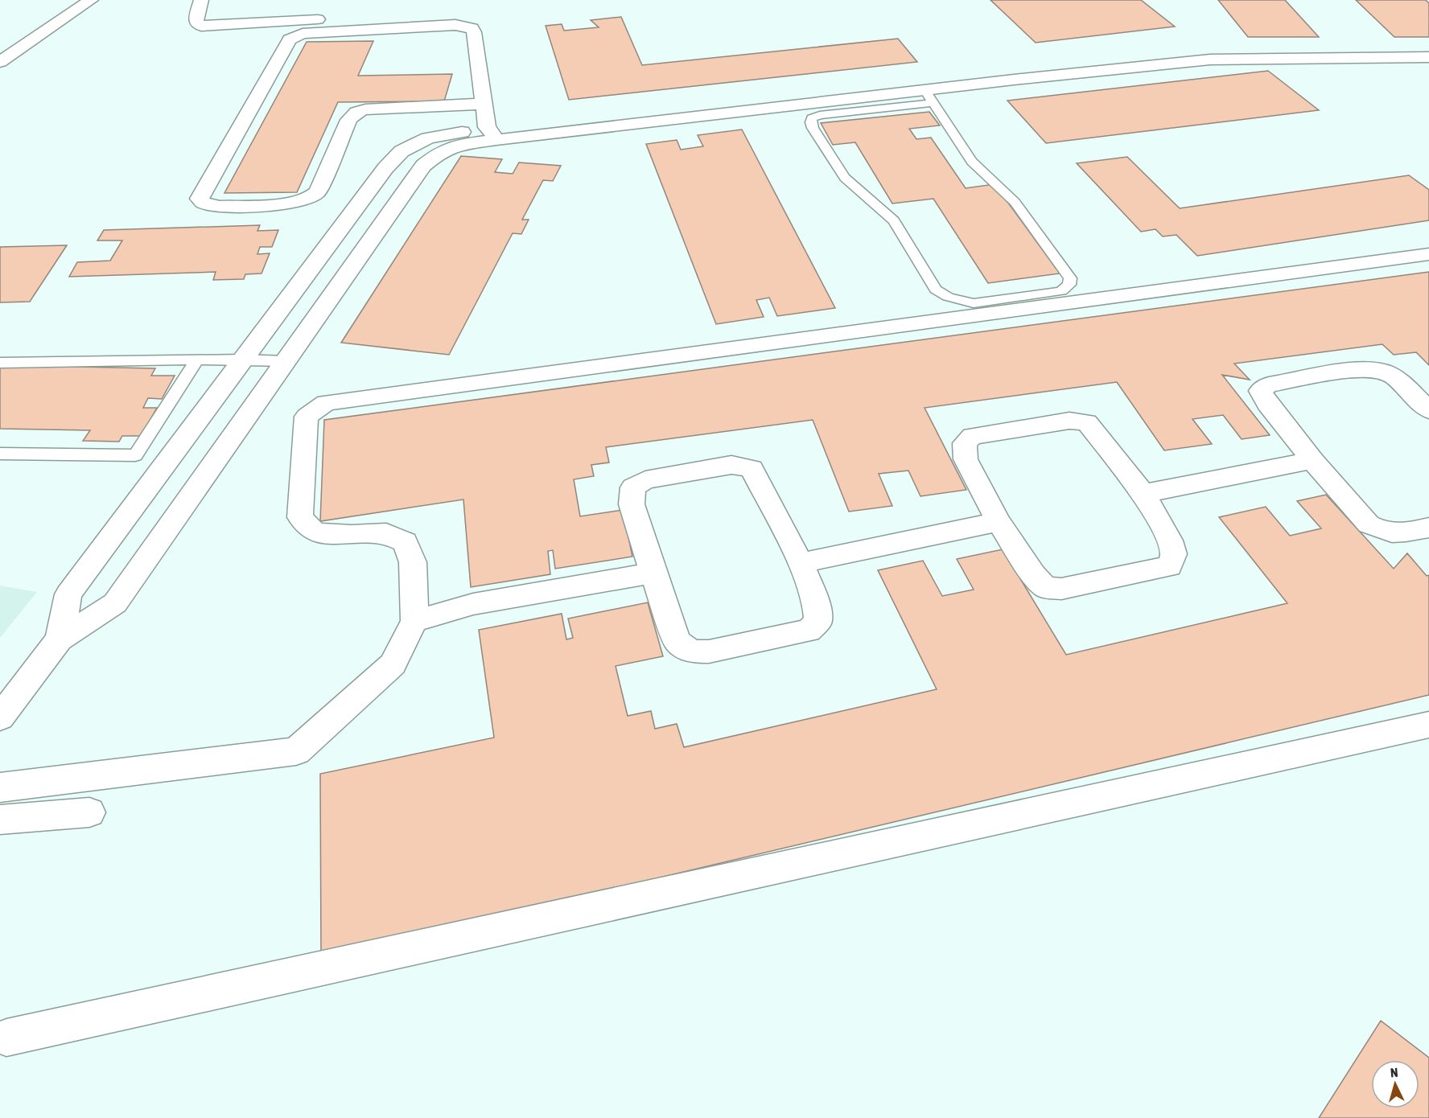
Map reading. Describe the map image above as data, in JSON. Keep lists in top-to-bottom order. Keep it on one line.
{"north":"top"}
